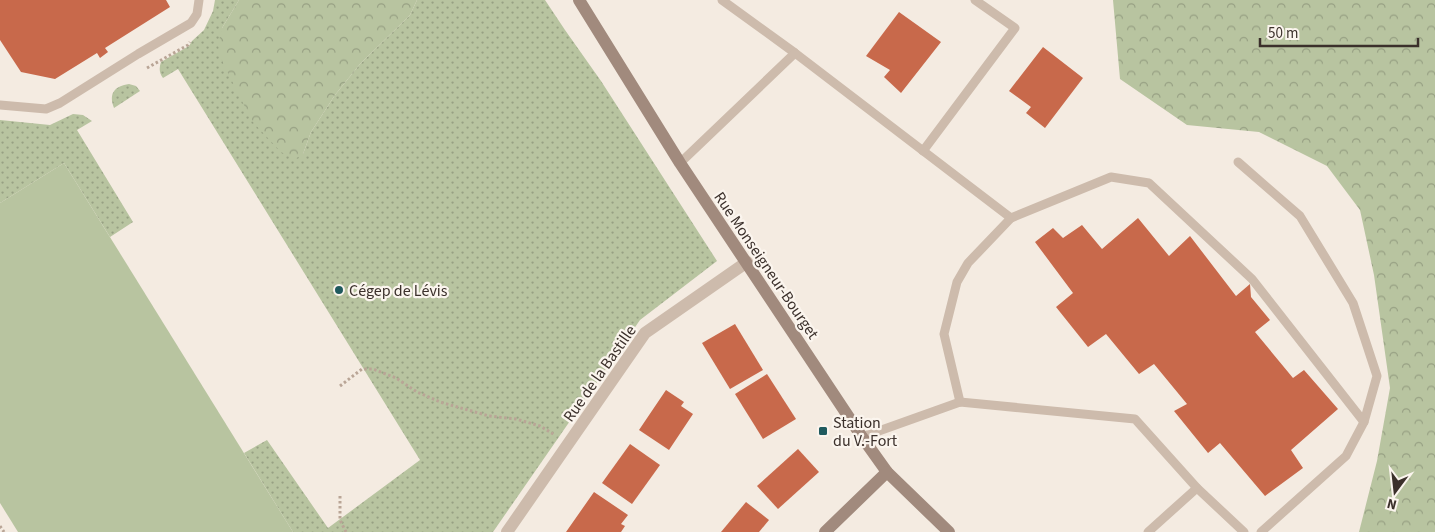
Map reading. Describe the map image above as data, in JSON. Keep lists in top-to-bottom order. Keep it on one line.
{"streets":{"street":["Rue Monseigneur-Bourget","Rue de la Bastille"]},"crossings":[["Rue Monseigneur-Bourget","Rue de la Bastille"]],"places":{"other":["Cégep de Lévis"],"transit":["Station du V.-Fort"]},"scale_bar":"50 m","north":"bottom"}
